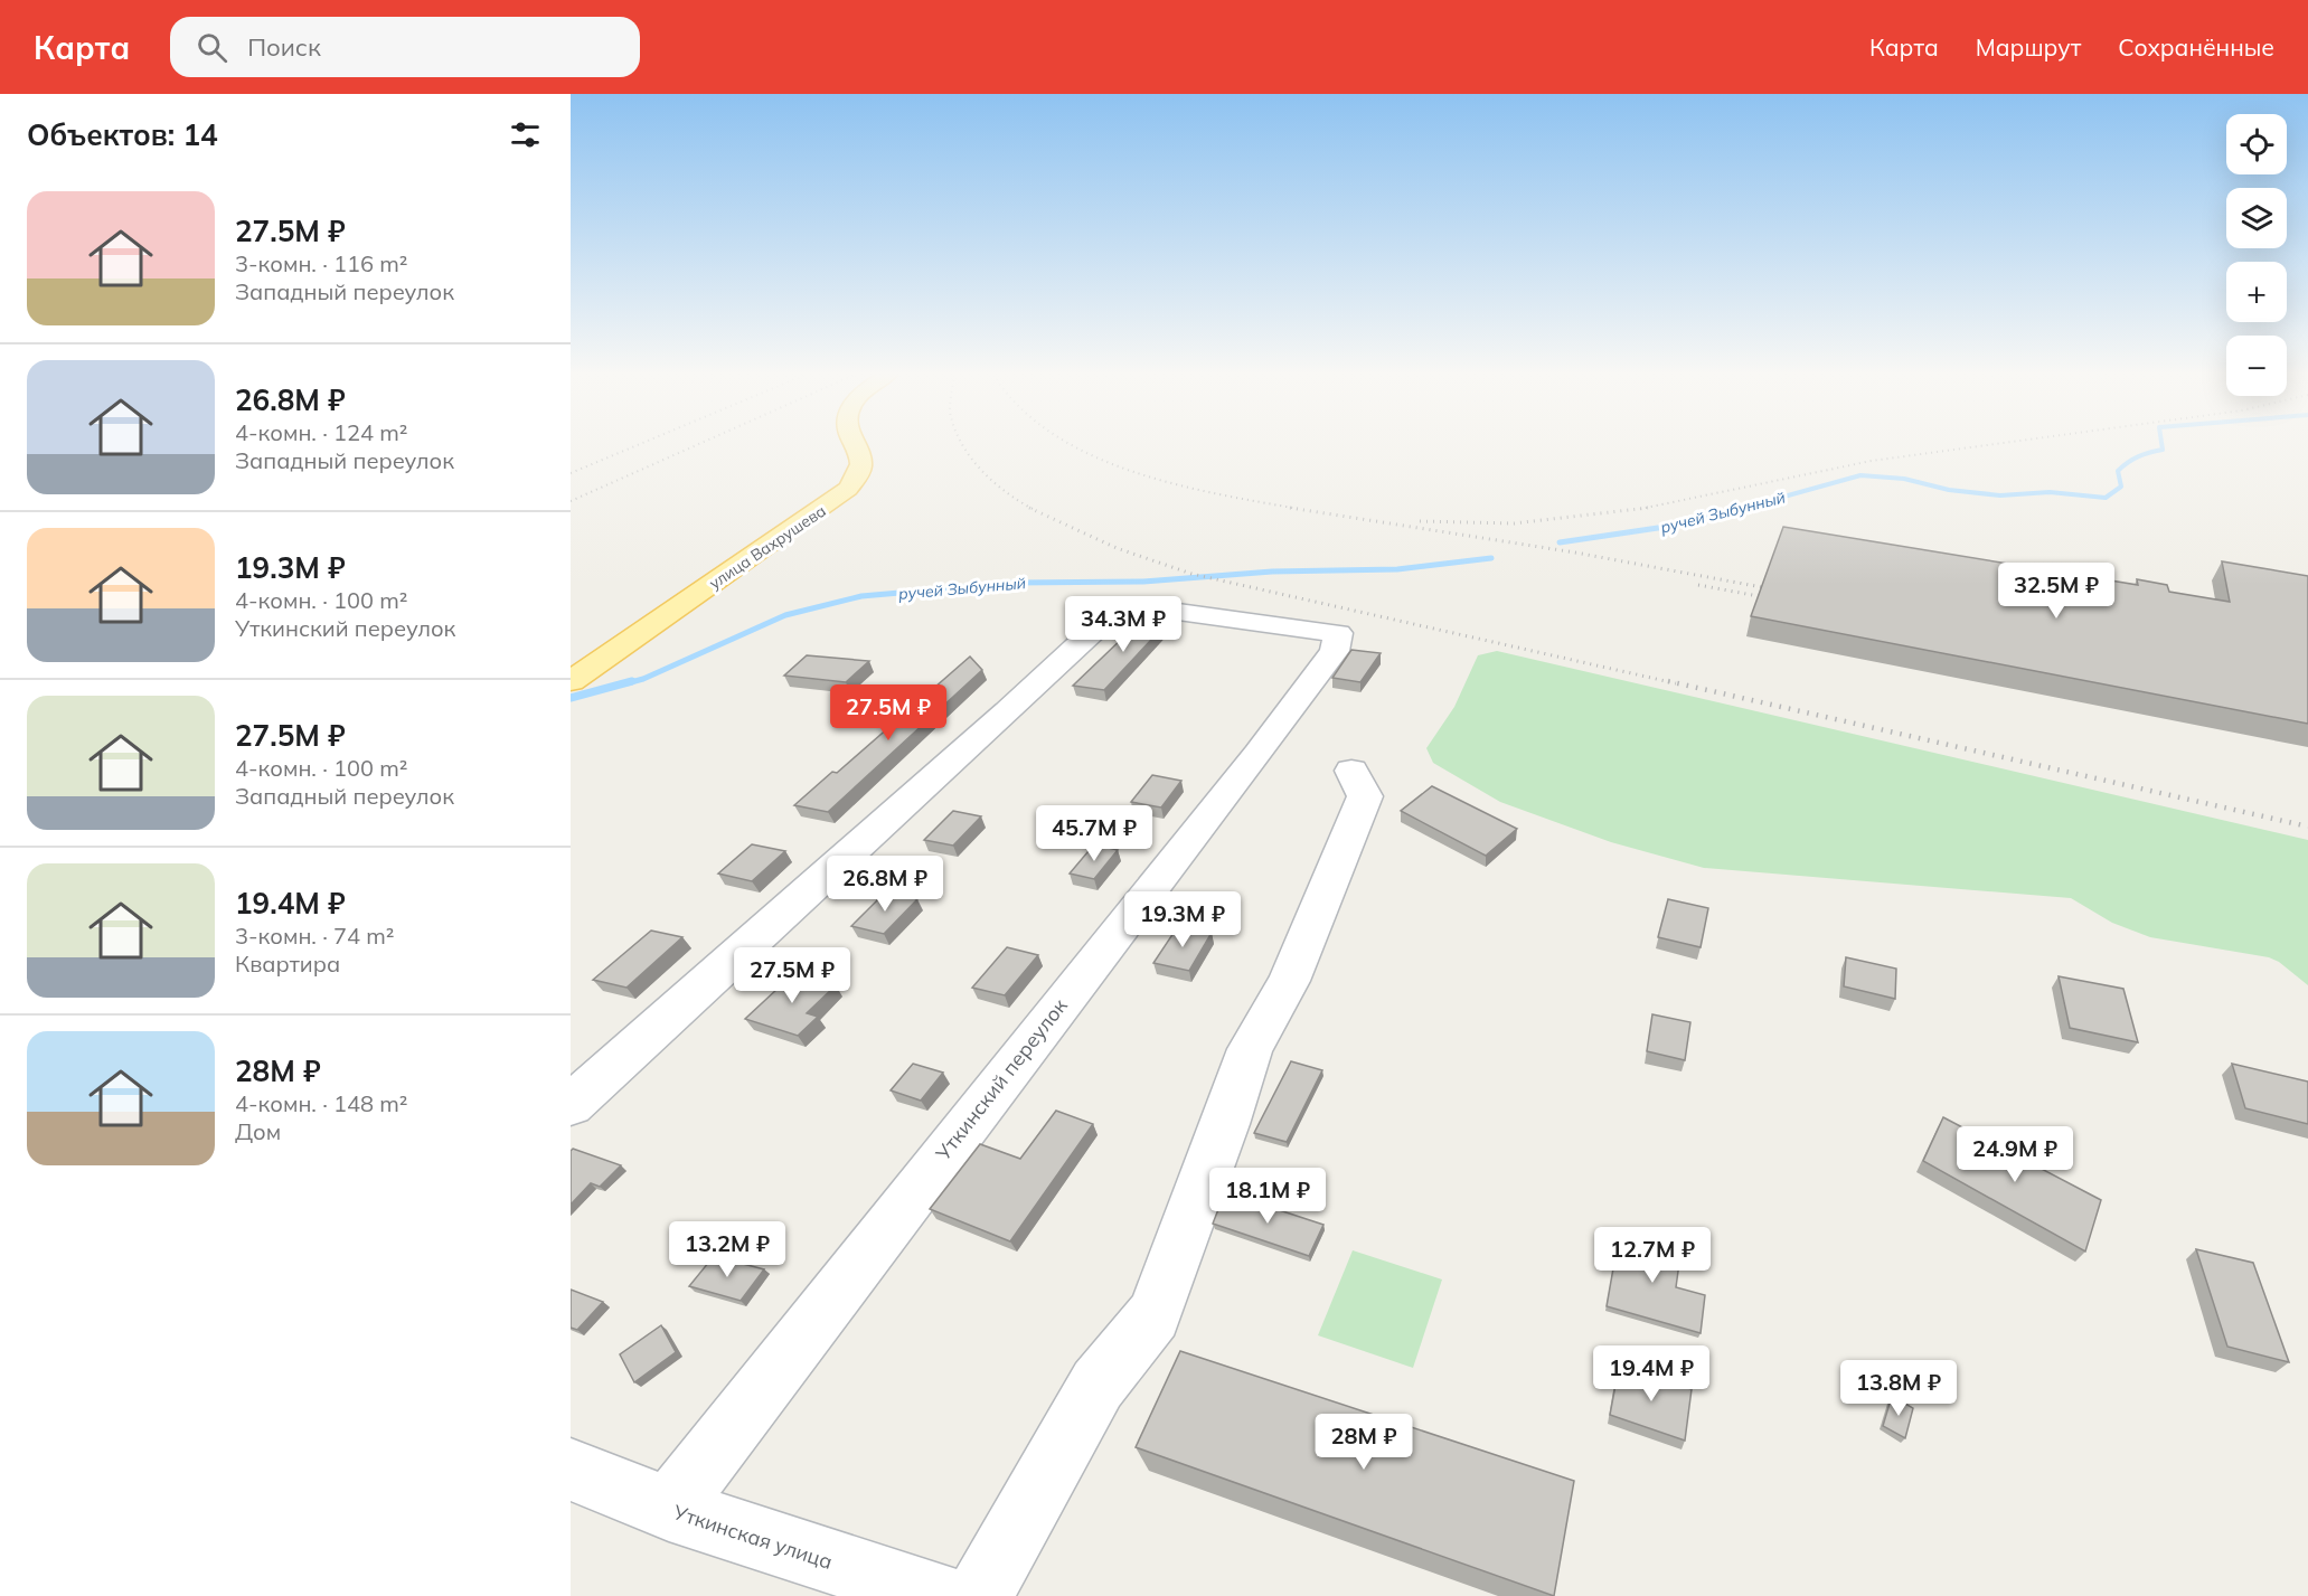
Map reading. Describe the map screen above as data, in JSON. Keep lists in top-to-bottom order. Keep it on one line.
{"streets":{"main road":["улица Вахрушева"],"street":["Уткинский переулок","Уткинская улица"]},"crossings":[["Уткинский переулок","Уткинская улица"]],"water":["ручей Зыбунный"],"page":{"header":"Карта","search":"Поиск","nav":["Карта","Маршрут","Сохранённые"],"heading":"Объектов: 14","map_buttons":["+","−"],"list":[{"name":"27.5M ₽","note":"3-комн. · 116 m² · Западный переулок"},{"name":"26.8M ₽","note":"4-комн. · 124 m² · Западный переулок"},{"name":"19.3M ₽","note":"4-комн. · 100 m² · Уткинский переулок"},{"name":"27.5M ₽","note":"4-комн. · 100 m² · Западный переулок"},{"name":"19.4M ₽","note":"3-комн. · 74 m² · Квартира"},{"name":"28M ₽","note":"4-комн. · 148 m² · Дом"}],"price":["32.5M ₽","34.3M ₽","27.5M ₽","45.7M ₽","26.8M ₽","19.3M ₽","27.5M ₽","24.9M ₽","18.1M ₽","13.2M ₽","12.7M ₽","19.4M ₽","13.8M ₽","28M ₽"]}}
